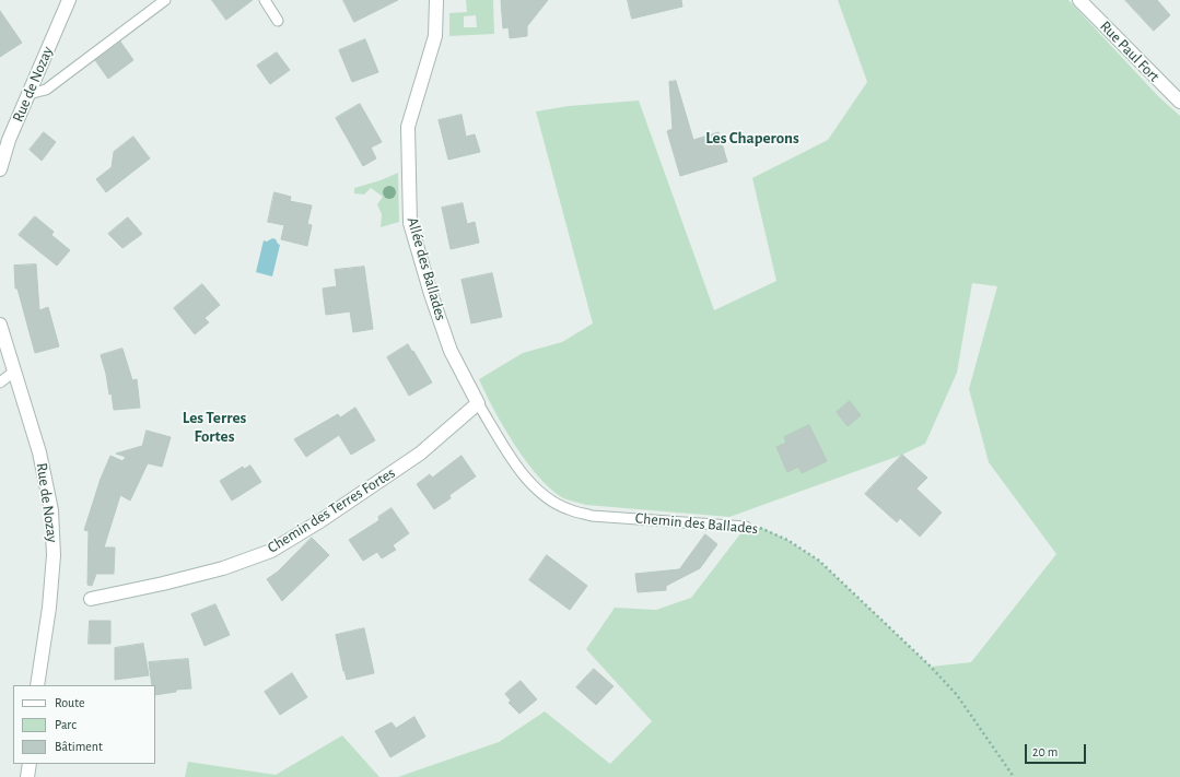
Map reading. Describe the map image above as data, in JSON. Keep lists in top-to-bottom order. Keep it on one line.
{"streets":{"street":["Rue Paul Fort","Rue de Nozay","Allée des Ballades","Chemin des Terres Fortes"],"lane":["Chemin des Ballades"]},"crossings":[["Allée des Ballades","Chemin des Terres Fortes"],["Allée des Ballades","Chemin des Ballades"],["Chemin des Terres Fortes","Chemin des Ballades"]],"districts":["Les Chaperons","Les Terres Fortes"],"legend":["Route","Parc","Bâtiment"],"scale_bar":"20 m"}
